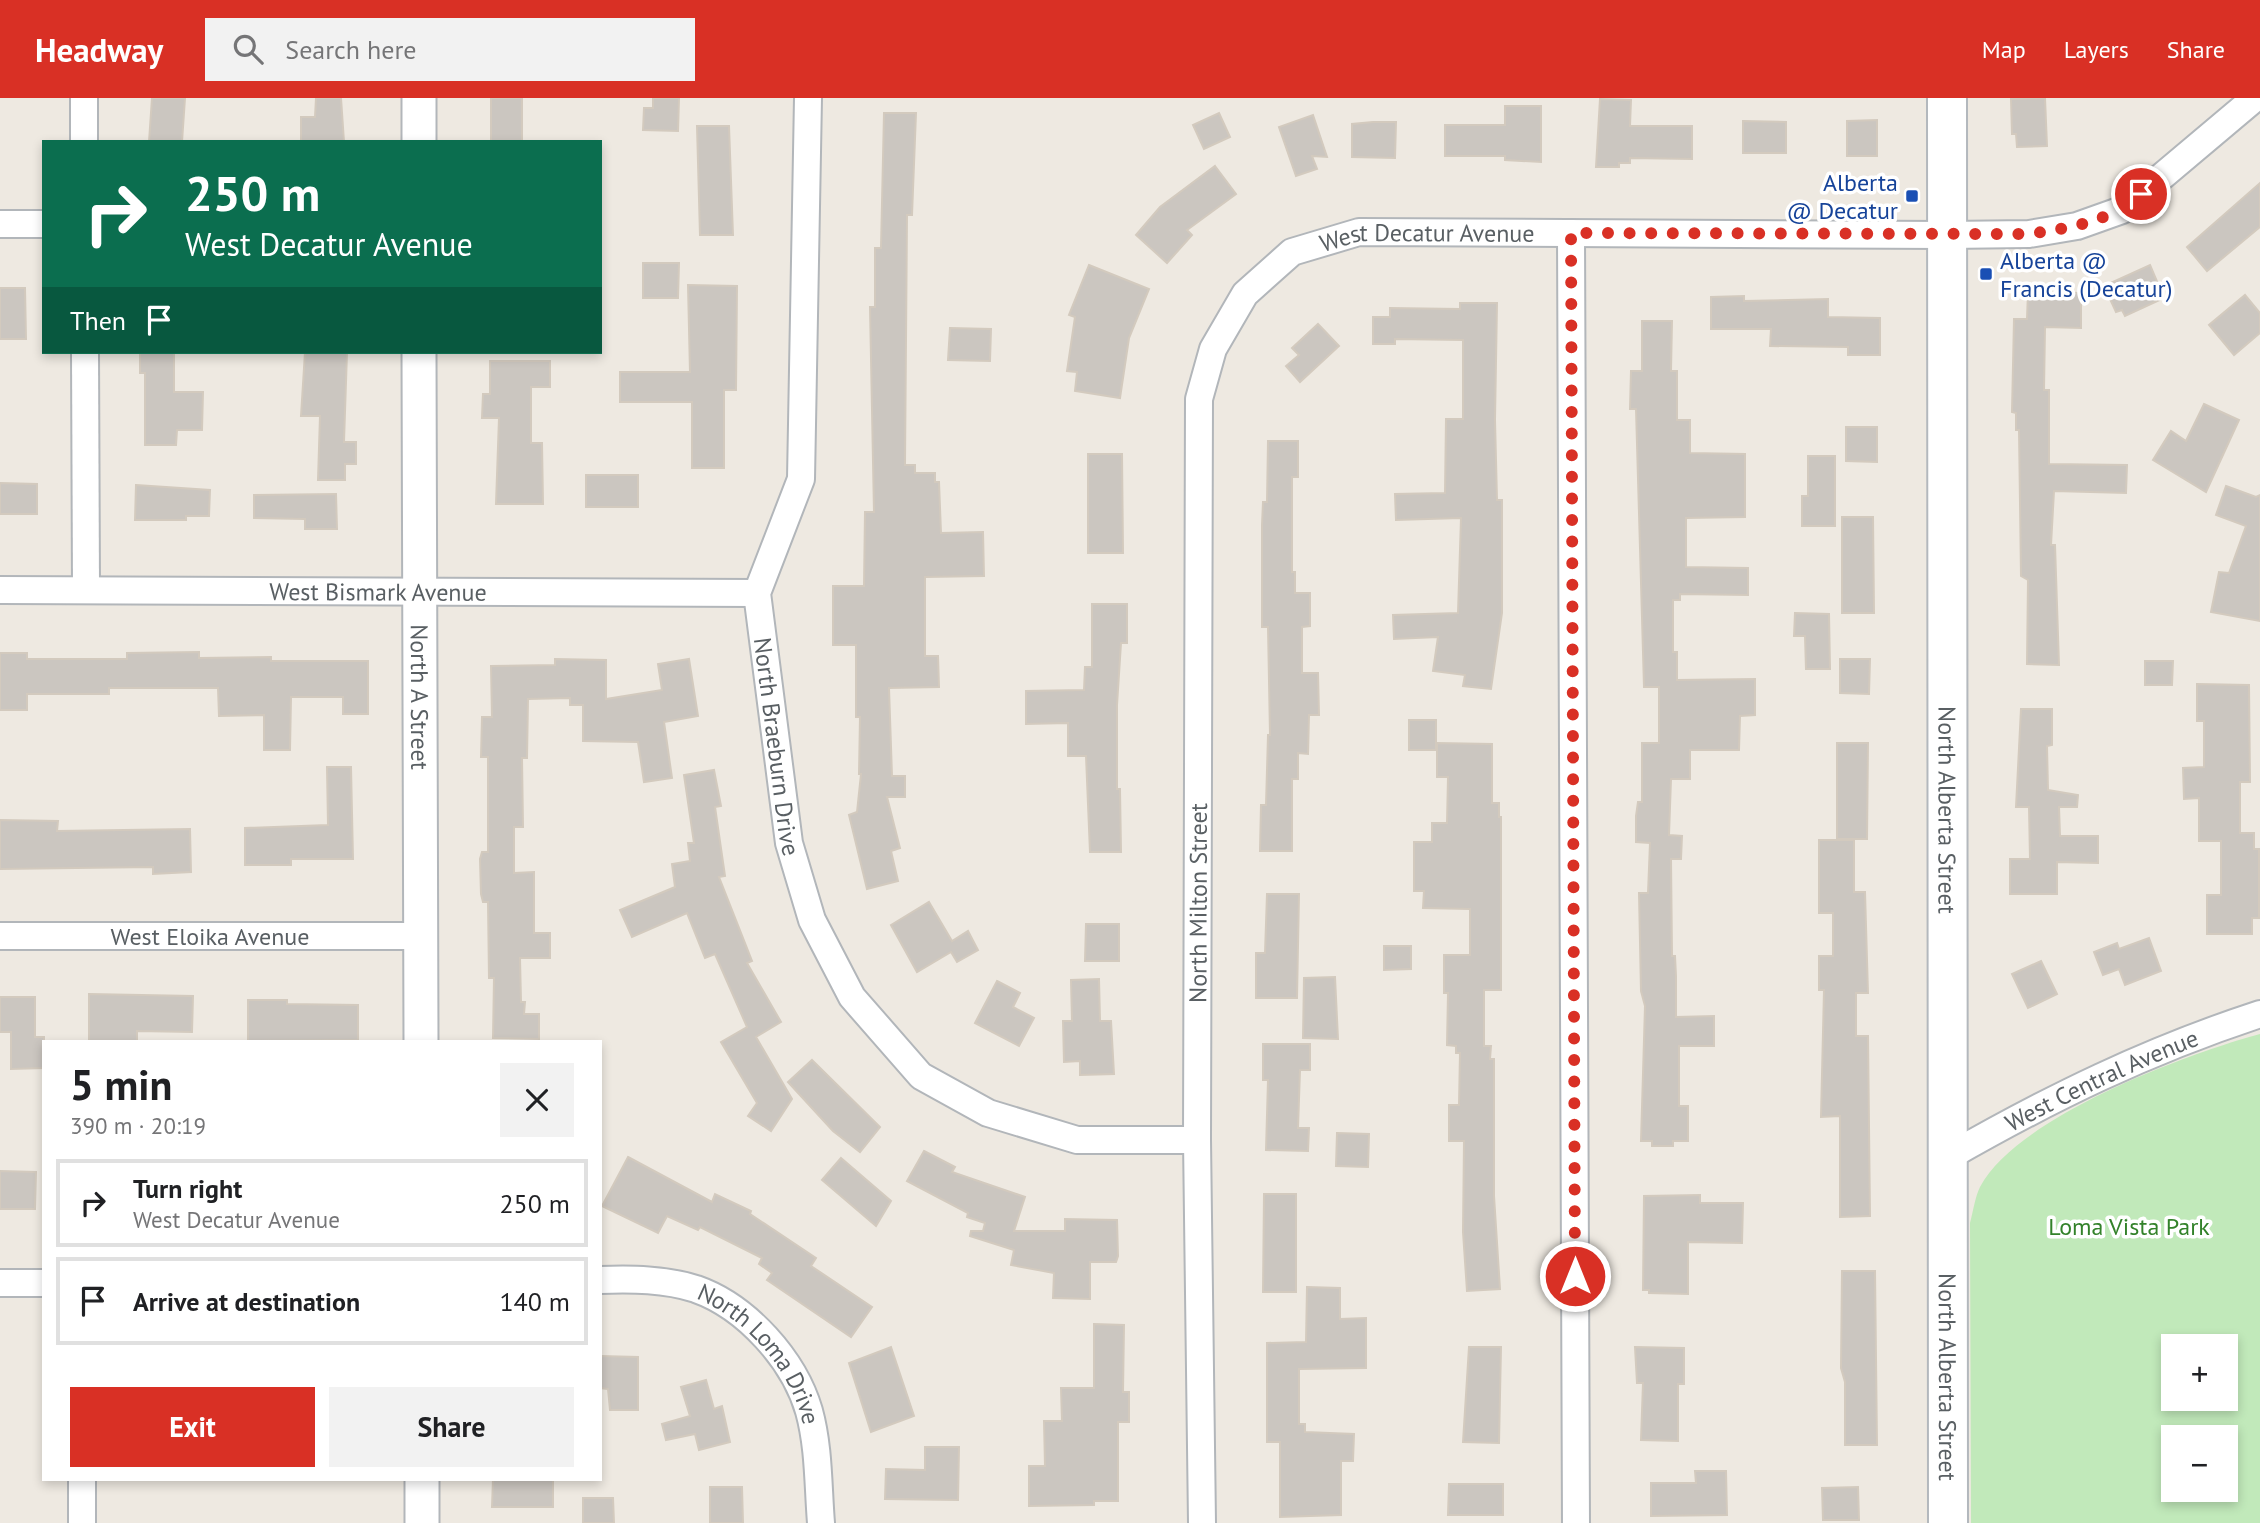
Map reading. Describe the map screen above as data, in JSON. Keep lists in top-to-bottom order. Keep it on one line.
{"streets":{"main road":["North Alberta Street"],"street":["West Decatur Avenue","West Bismark Avenue","North A Street","North Braeburn Drive","North Milton Street","West Eloika Avenue","West Central Avenue","North Loma Drive"]},"crossings":[["West Decatur Avenue","North Alberta Street"],["West Decatur Avenue","North Milton Street"],["West Bismark Avenue","North A Street"],["West Bismark Avenue","North Braeburn Drive"],["North A Street","West Eloika Avenue"],["North Braeburn Drive","North Milton Street"],["North Alberta Street","West Central Avenue"]],"parks":["Loma Vista Park"],"places":{"transit":["Alberta @ Decatur","Alberta @ Francis (Decatur)"]},"page":{"header":"Headway","search":"Search here","nav":["Map","Layers","Share"],"turn":["250 m","West Decatur Avenue"],"then":"Then","heading":["5 min","390 m · 20:19"],"list":[{"name":"Turn right","note":"West Decatur Avenue","value":"250 m"},{"name":"Arrive at destination","value":"140 m"}],"map_buttons":["+","−"],"buttons":["Exit","Share"]}}
